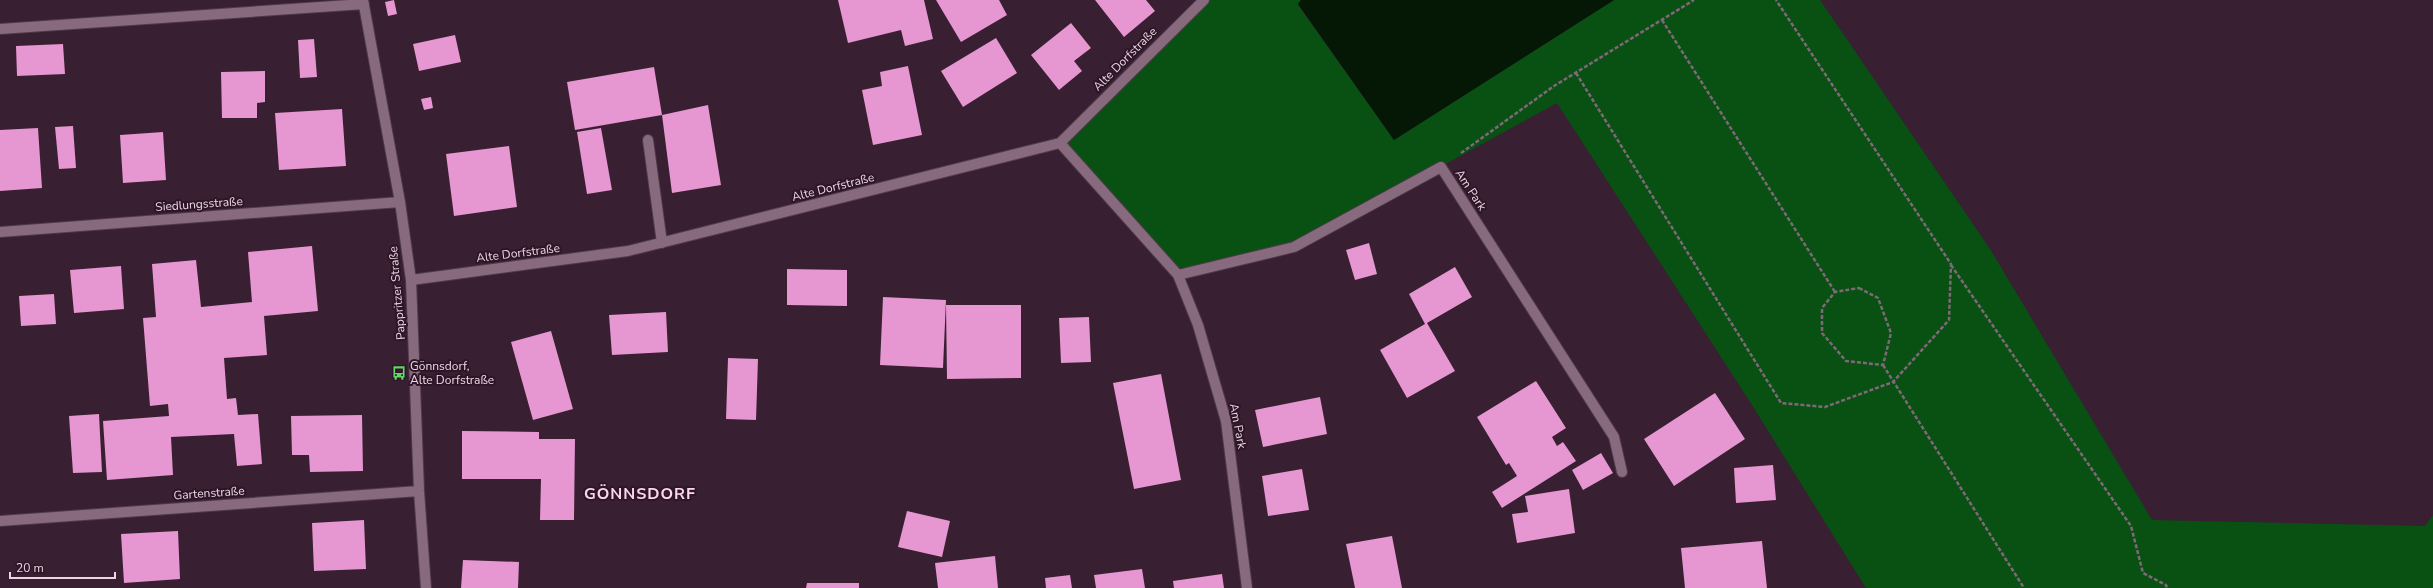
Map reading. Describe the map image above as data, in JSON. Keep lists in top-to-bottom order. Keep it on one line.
{"streets":{"street":["Alte Dorfstraße","Am Park","Siedlungsstraße","Pappritzer Straße","Gartenstraße"]},"crossings":[["Alte Dorfstraße","Am Park"],["Alte Dorfstraße","Pappritzer Straße"],["Siedlungsstraße","Pappritzer Straße"],["Pappritzer Straße","Gartenstraße"]],"districts":["GÖNNSDORF"],"places":{"bus stop":["Gönnsdorf, Alte Dorfstraße"]},"scale_bar":"20 m"}
